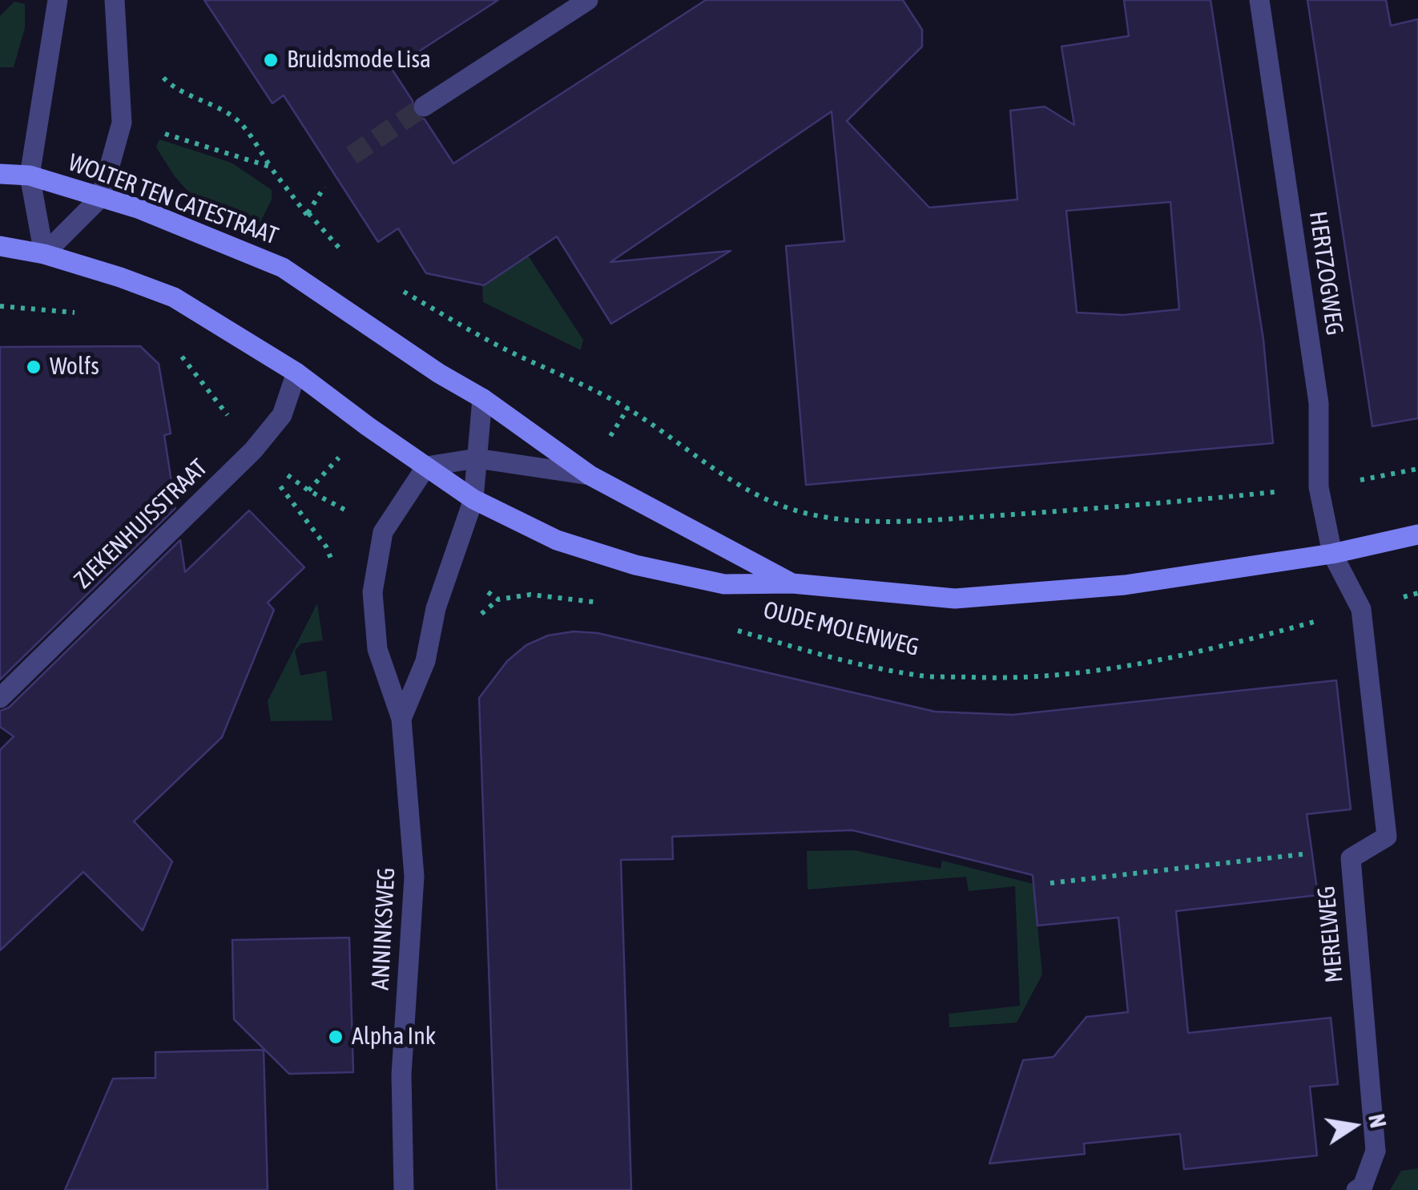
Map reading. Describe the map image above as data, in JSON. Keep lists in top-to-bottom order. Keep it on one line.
{"streets":{"main road":["WOLTER TEN CATESTRAAT","OUDE MOLENWEG"],"street":["HERTZOGWEG","ZIEKENHUISSTRAAT","ANNINKSWEG","MERELWEG"]},"crossings":[["WOLTER TEN CATESTRAAT","OUDE MOLENWEG"],["WOLTER TEN CATESTRAAT","ANNINKSWEG"],["HERTZOGWEG","OUDE MOLENWEG"],["HERTZOGWEG","MERELWEG"],["ZIEKENHUISSTRAAT","OUDE MOLENWEG"],["OUDE MOLENWEG","ANNINKSWEG"],["OUDE MOLENWEG","MERELWEG"]],"places":["Bruidsmode Lisa","Wolfs","Alpha Ink"],"north":"right"}
